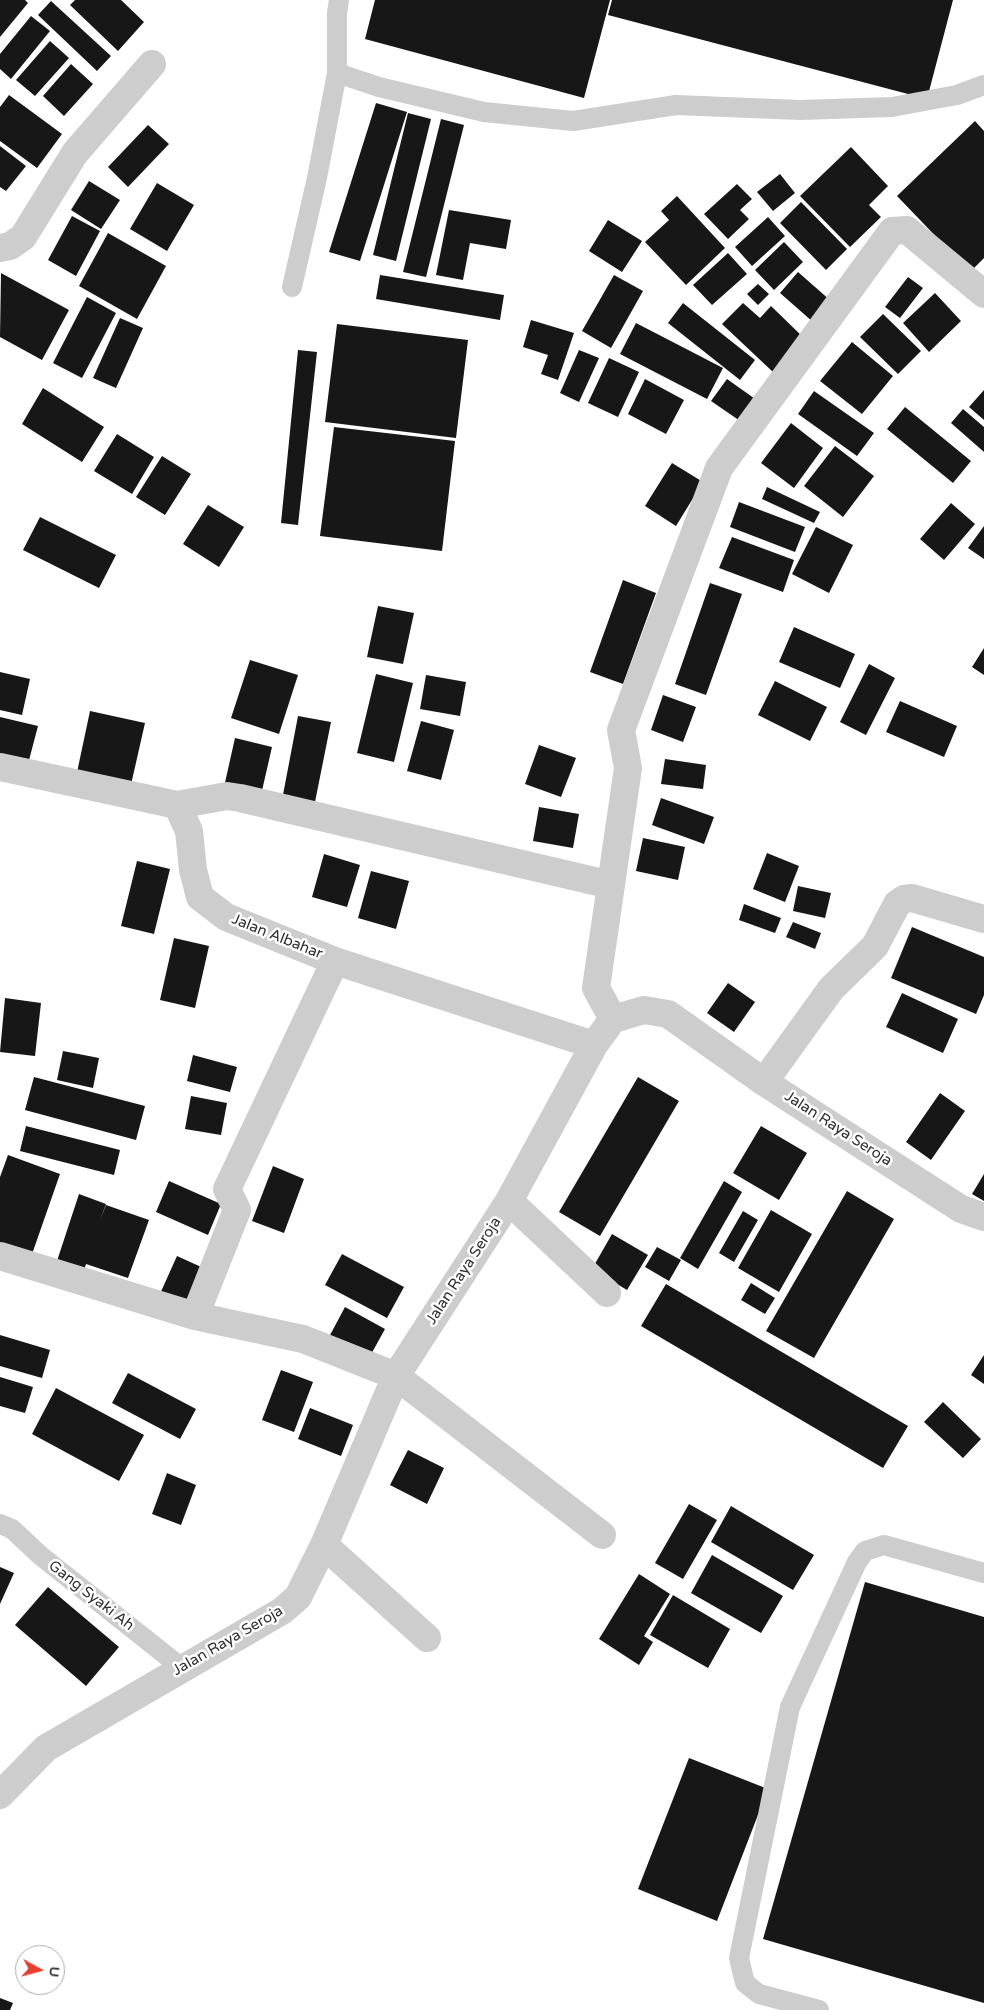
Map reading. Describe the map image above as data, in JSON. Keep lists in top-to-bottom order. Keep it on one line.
{"streets":{"street":["Jalan Albahar","Jalan Raya Seroja"],"lane":["Gang Syaki Ah"]},"crossings":[["Jalan Albahar","Jalan Raya Seroja"],["Jalan Raya Seroja","Gang Syaki Ah"]],"north":"right"}
